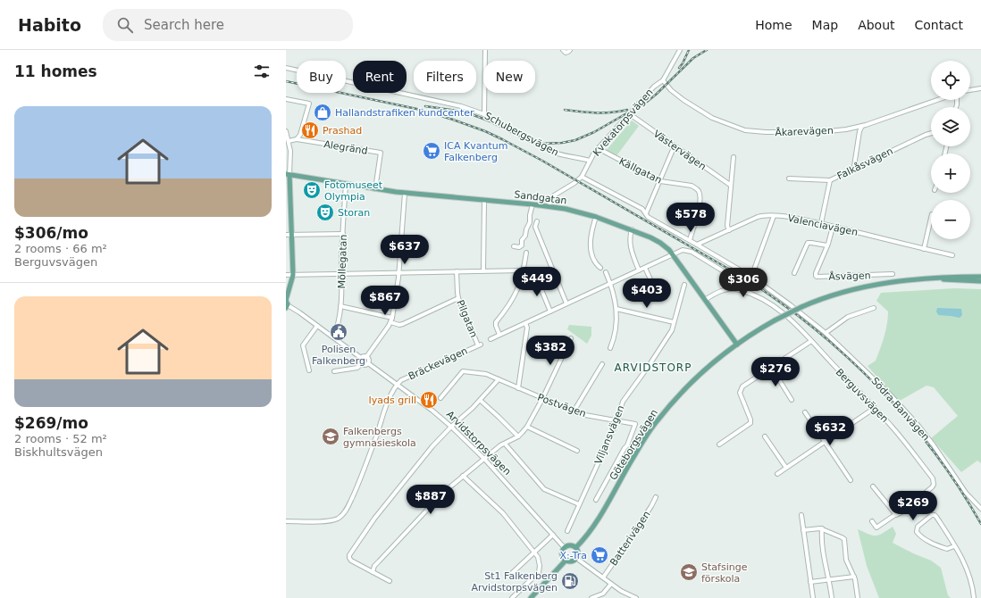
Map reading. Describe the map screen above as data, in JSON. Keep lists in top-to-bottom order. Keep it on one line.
{"streets":{"main road":["Sandgatan","Göteborgsvägen"],"street":["Kvekatorpsvägen","Åkarevägen","Schubergsvägen","Alegränd","Västervägen","Falkåsvägen","Källgatan","Valenciavägen","Möllegatan","Åsvägen","Pilgatan","Bräckevägen","Berguvsvägen","Postvägen","Södra Banvägen","Viljansvägen","Arvidstorpsvägen","Batterivägen"]},"crossings":[["Kvekatorpsvägen","Åkarevägen"],["Kvekatorpsvägen","Schubergsvägen"],["Kvekatorpsvägen","Västervägen"],["Kvekatorpsvägen","Källgatan"],["Kvekatorpsvägen","Sandgatan"],["Kvekatorpsvägen","Södra Banvägen"],["Alegränd","Sandgatan"],["Källgatan","Södra Banvägen"],["Sandgatan","Möllegatan"],["Sandgatan","Berguvsvägen"],["Sandgatan","Göteborgsvägen"],["Valenciavägen","Åsvägen"],["Valenciavägen","Södra Banvägen"],["Pilgatan","Bräckevägen"],["Bräckevägen","Arvidstorpsvägen"],["Postvägen","Viljansvägen"],["Arvidstorpsvägen","Göteborgsvägen"]],"districts":["ARVIDSTORP"],"places":{"shop":["Hallandstrafiken kundcenter"],"restaurant":["Prashad","Iyads grill"],"supermarket":["ICA Kvantum Falkenberg","X:-Tra"],"theatre":["Fotomuseet Olympia","Storan"],"public building":["Polisen Falkenberg"],"school or university":["Falkenbergs gymnasieskola","Stafsinge förskola"],"fuel station":["St1 Falkenberg Arvidstorpsvägen"]},"page":{"header":"Habito","search":"Search here","nav":["Home","Map","About","Contact"],"heading":"11 homes","map_buttons":["+","−"],"chip":["Buy","Rent","Filters","New"],"list":[{"name":"$306/mo","note":"2 rooms · 66 m² · Berguvsvägen"},{"name":"$269/mo","note":"2 rooms · 52 m² · Biskhultsvägen"}],"price":["$578","$637","$449","$306","$403","$867","$382","$276","$632","$887","$269"]}}
